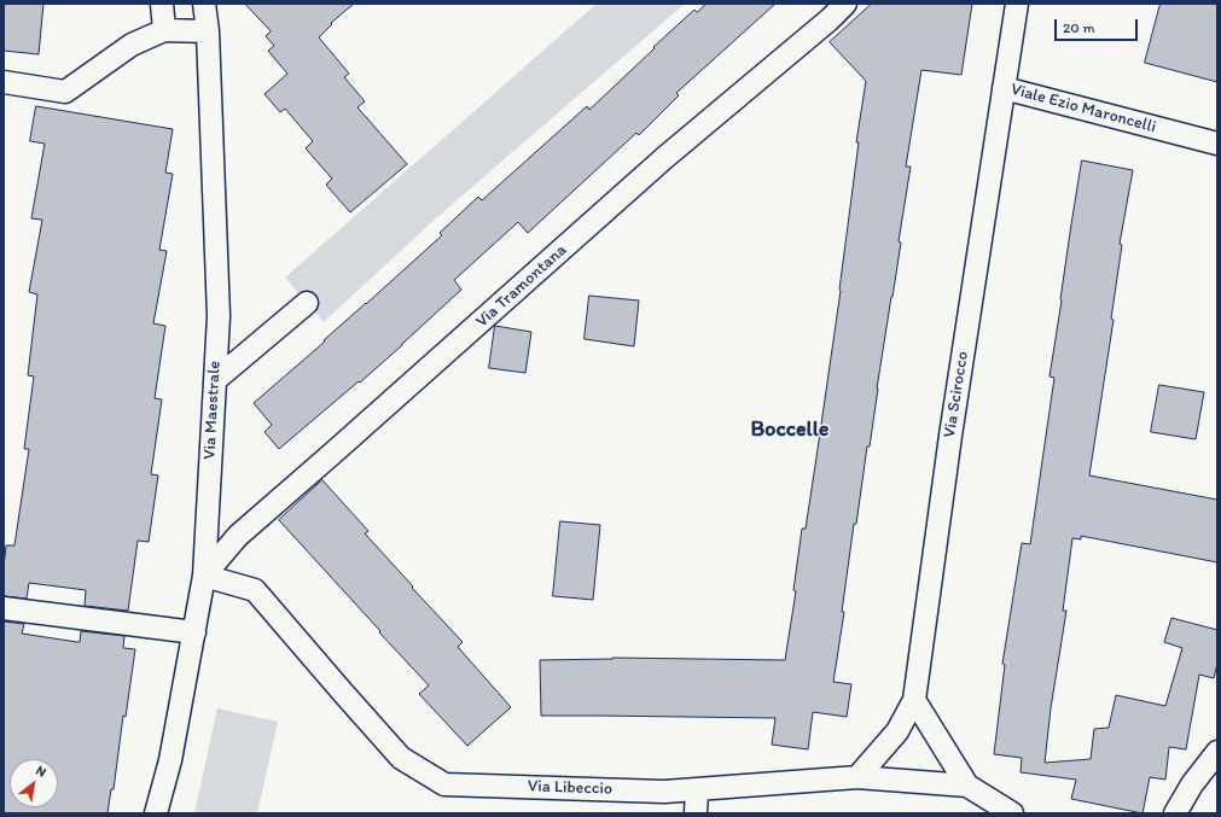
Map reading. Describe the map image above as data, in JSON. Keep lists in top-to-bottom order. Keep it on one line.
{"streets":{"street":["Viale Ezio Maroncelli","Via Tramontana","Via Scirocco","Via Maestrale","Via Libeccio"]},"crossings":[["Viale Ezio Maroncelli","Via Scirocco"],["Via Tramontana","Via Maestrale"],["Via Tramontana","Via Libeccio"],["Via Scirocco","Via Libeccio"],["Via Maestrale","Via Libeccio"]],"districts":["Boccelle"],"scale_bar":"20 m","north":"top right"}
